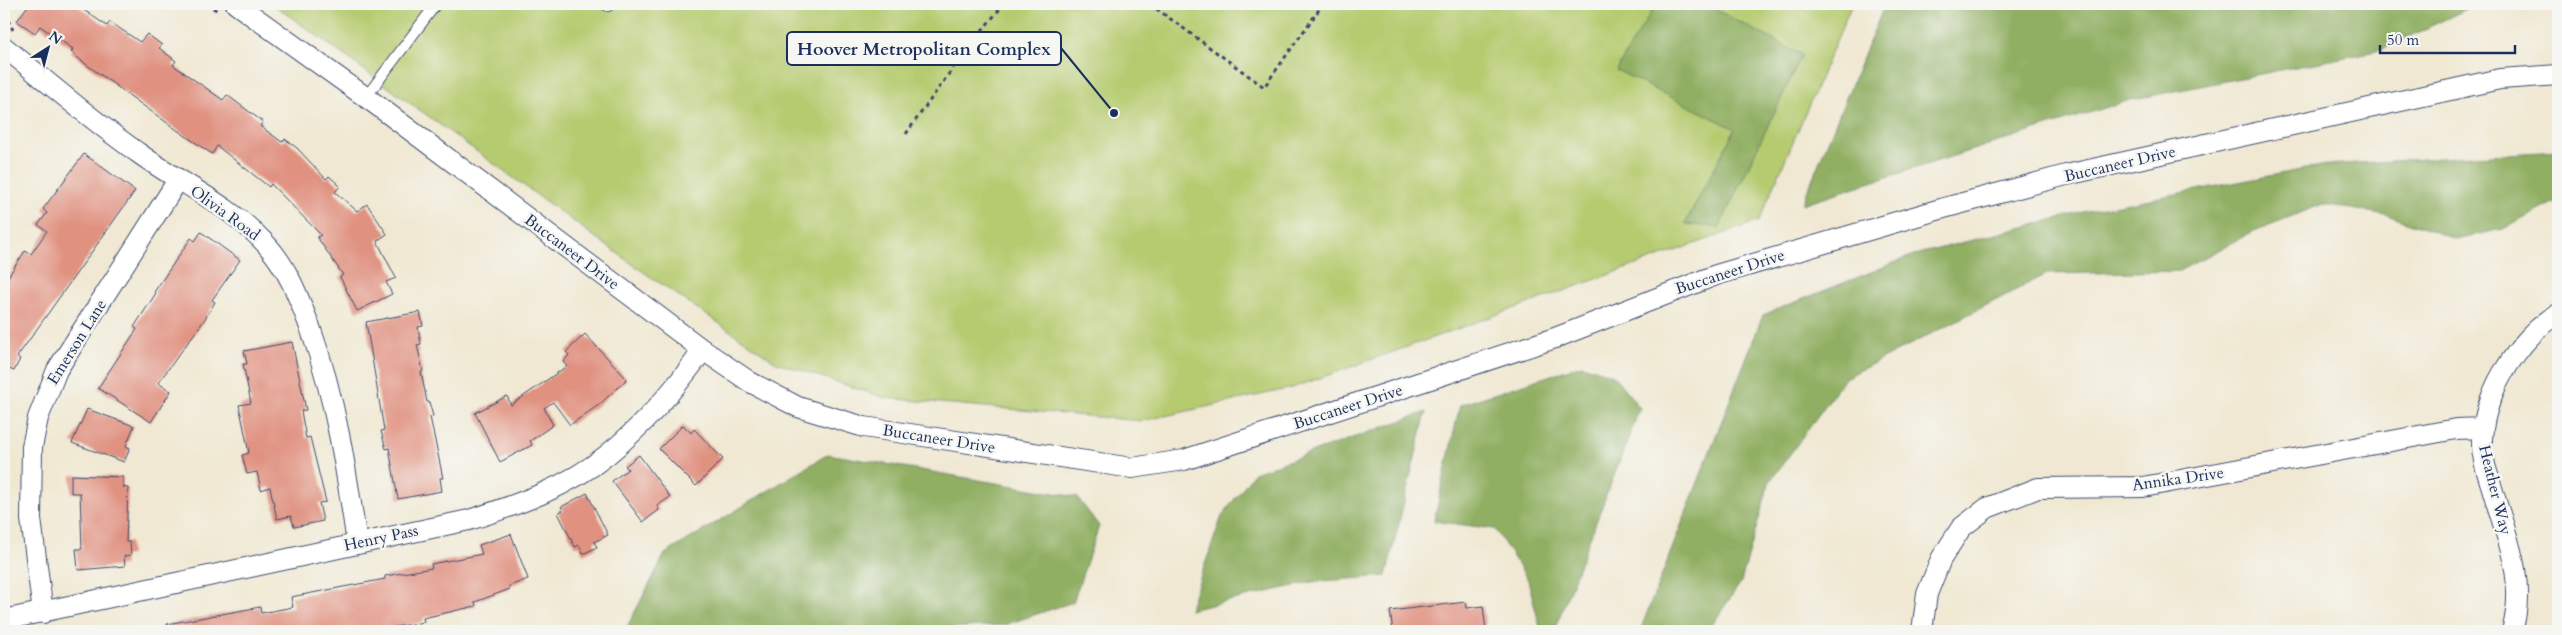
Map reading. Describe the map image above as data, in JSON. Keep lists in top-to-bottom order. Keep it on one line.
{"streets":{"street":["Buccaneer Drive","Olivia Road","Emerson Lane","Annika Drive","Heather Way","Henry Pass"]},"crossings":[["Buccaneer Drive","Henry Pass"],["Olivia Road","Emerson Lane"],["Olivia Road","Henry Pass"],["Emerson Lane","Henry Pass"],["Annika Drive","Heather Way"]],"places":["Hoover Metropolitan Complex"],"scale_bar":"50 m","north":"top right"}
